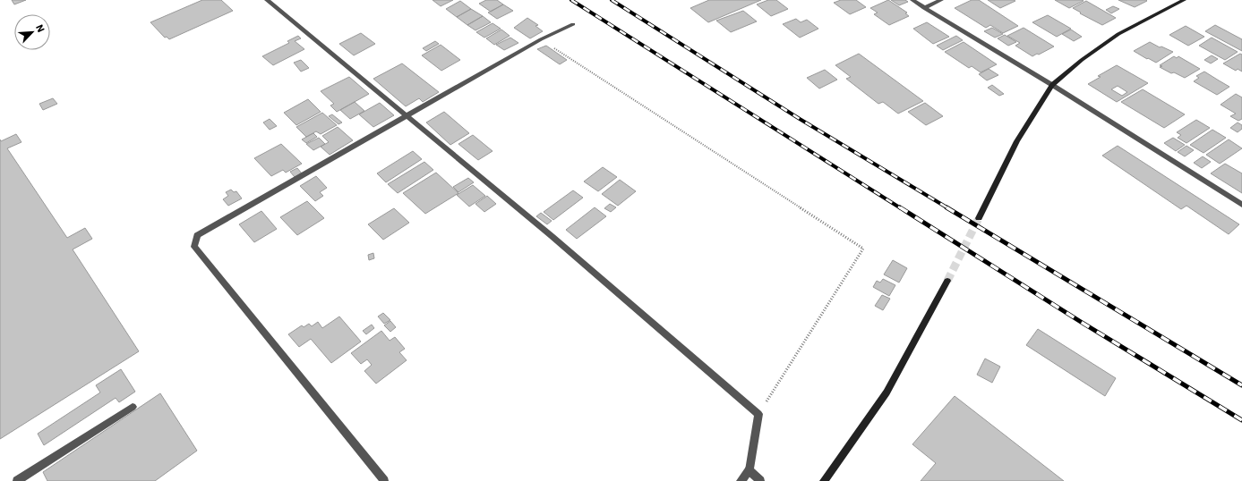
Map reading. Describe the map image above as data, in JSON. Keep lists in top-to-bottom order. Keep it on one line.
{"north":"top right"}
